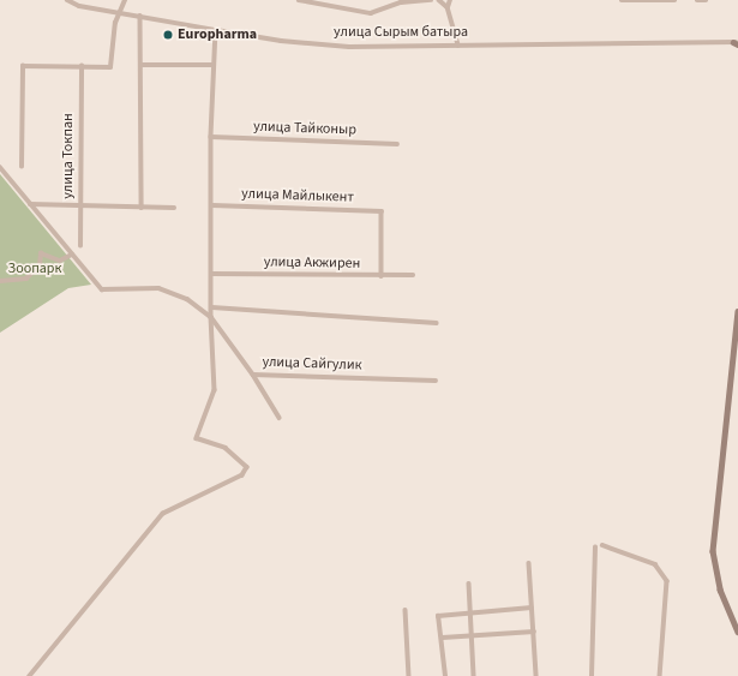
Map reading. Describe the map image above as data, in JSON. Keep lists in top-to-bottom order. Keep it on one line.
{"streets":{"street":["улица Сырым батыра","улица Тайконыр","улица Токпан","улица Майлыкент","улица Акжирен","улица Сайгулик"]},"crossings":[["улица Майлыкент","улица Акжирен"]],"parks":["Зоопарк"],"places":["Europharma"]}
